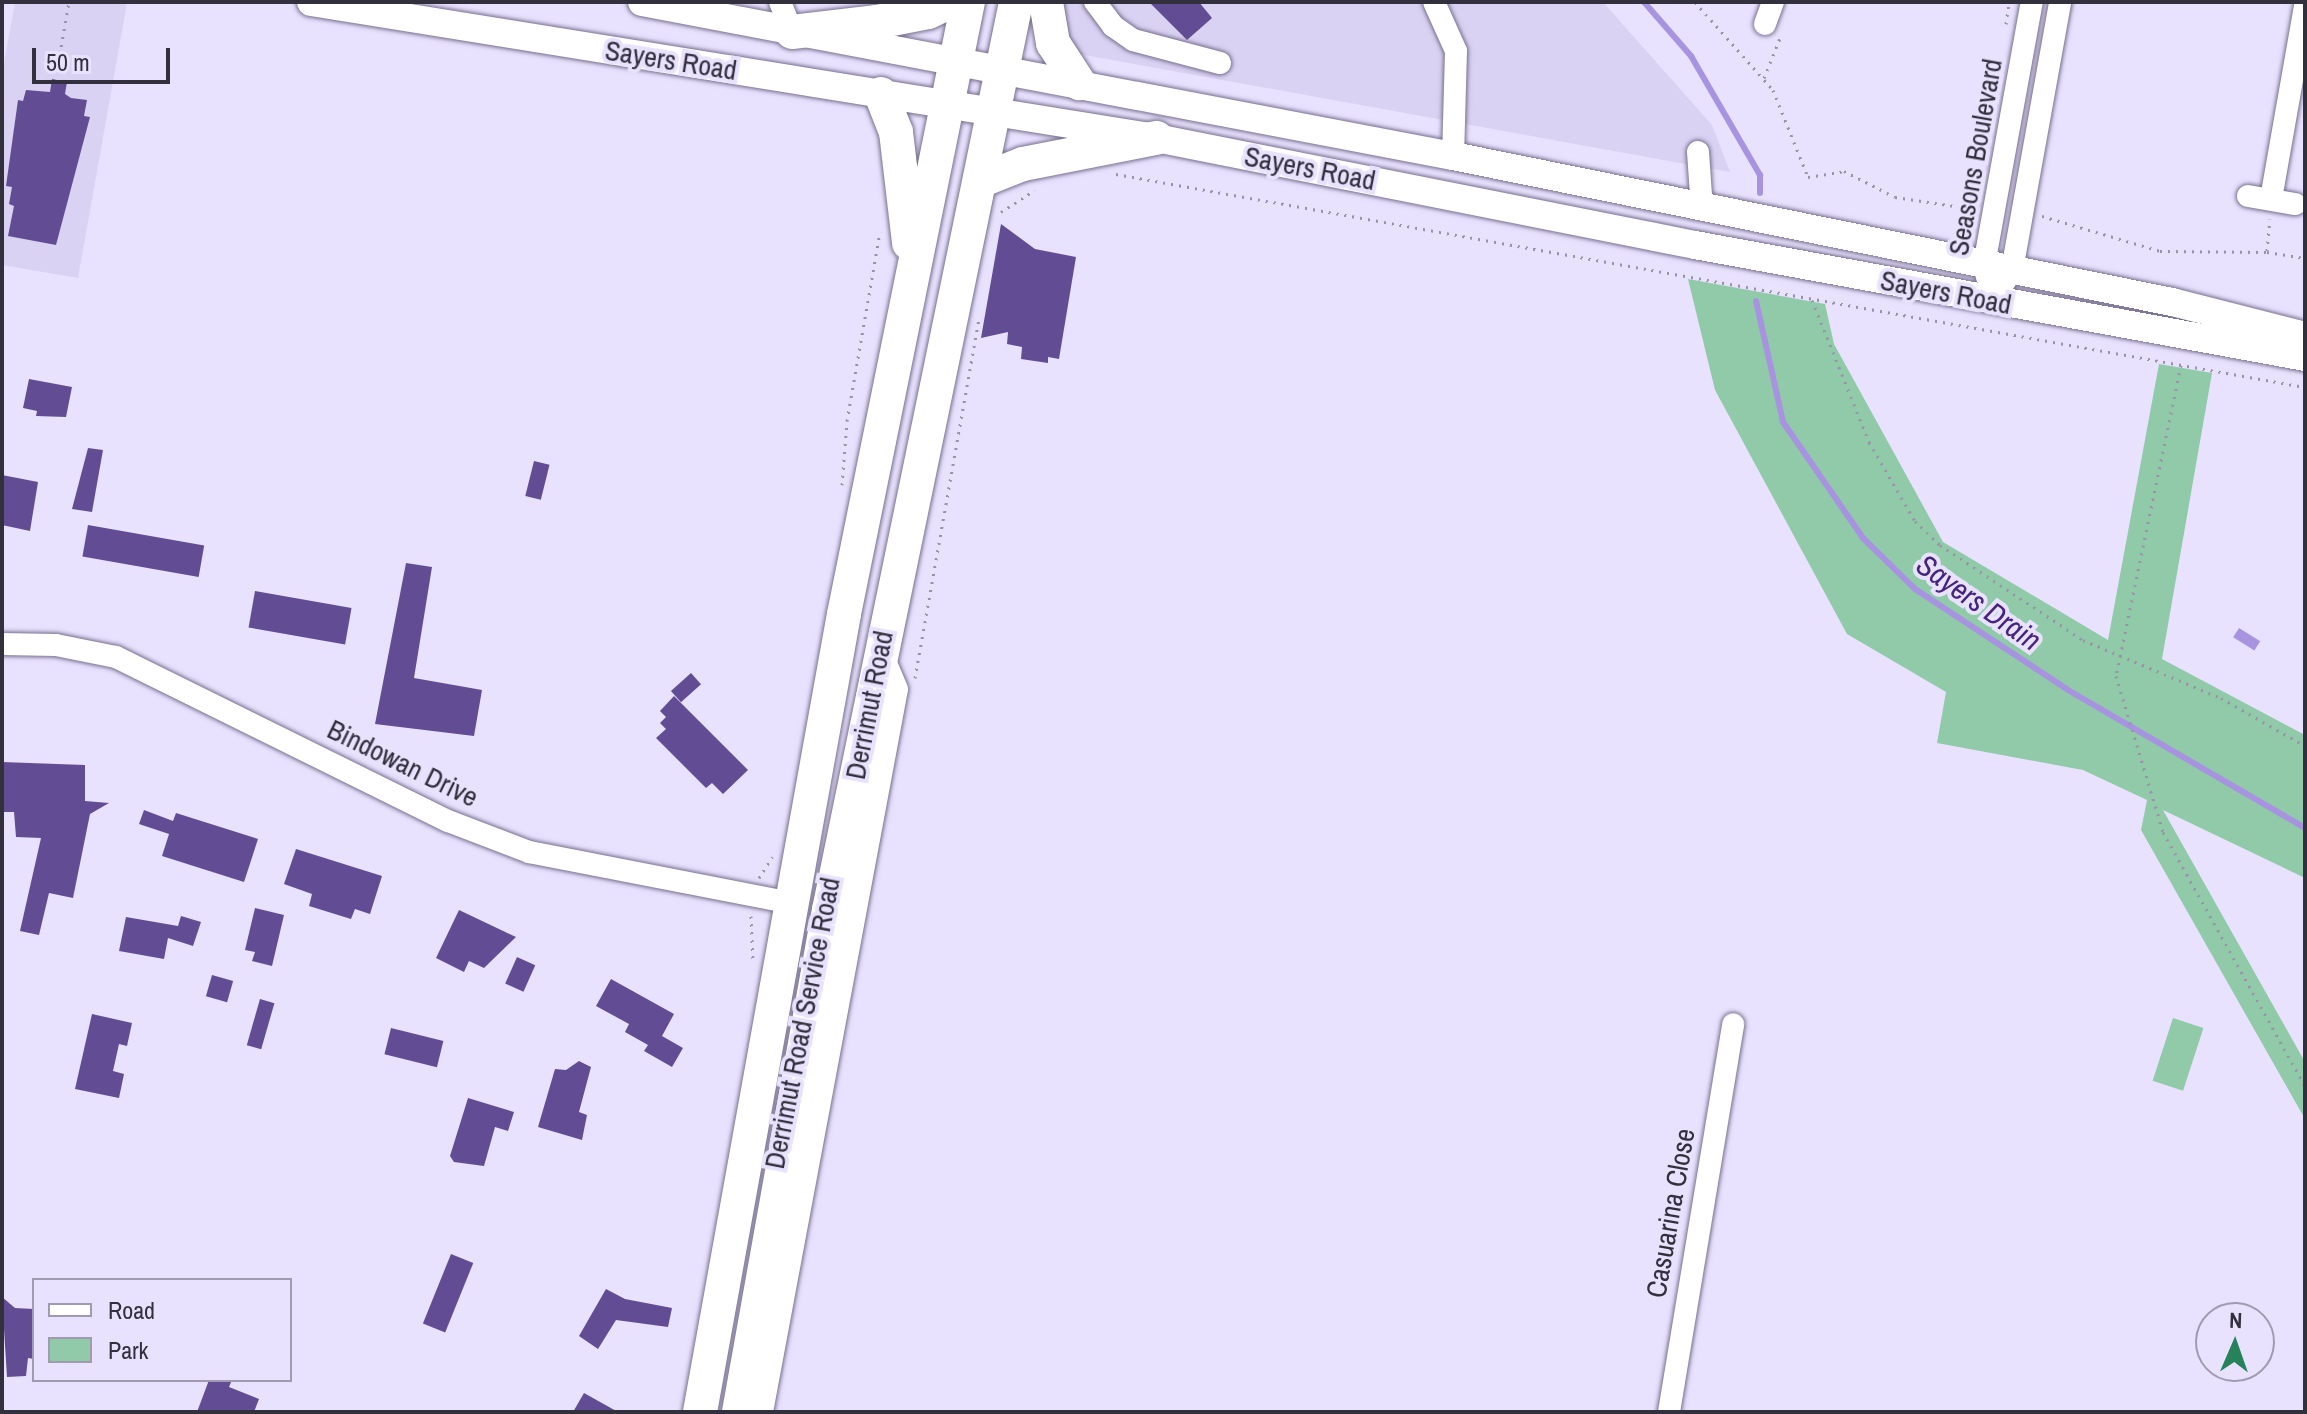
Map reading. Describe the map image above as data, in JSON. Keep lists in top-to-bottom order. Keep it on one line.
{"streets":{"highway":["Derrimut Road"],"main road":["Sayers Road"],"street":["Seasons Boulevard","Bindowan Drive","Derrimut Road Service Road","Casuarina Close"]},"crossings":[["Sayers Road","Seasons Boulevard"],["Sayers Road","Derrimut Road"],["Derrimut Road","Bindowan Drive"],["Derrimut Road","Derrimut Road Service Road"]],"water":["Sayers Drain"],"legend":["Road","Park"],"scale_bar":"50 m","north":"top"}
